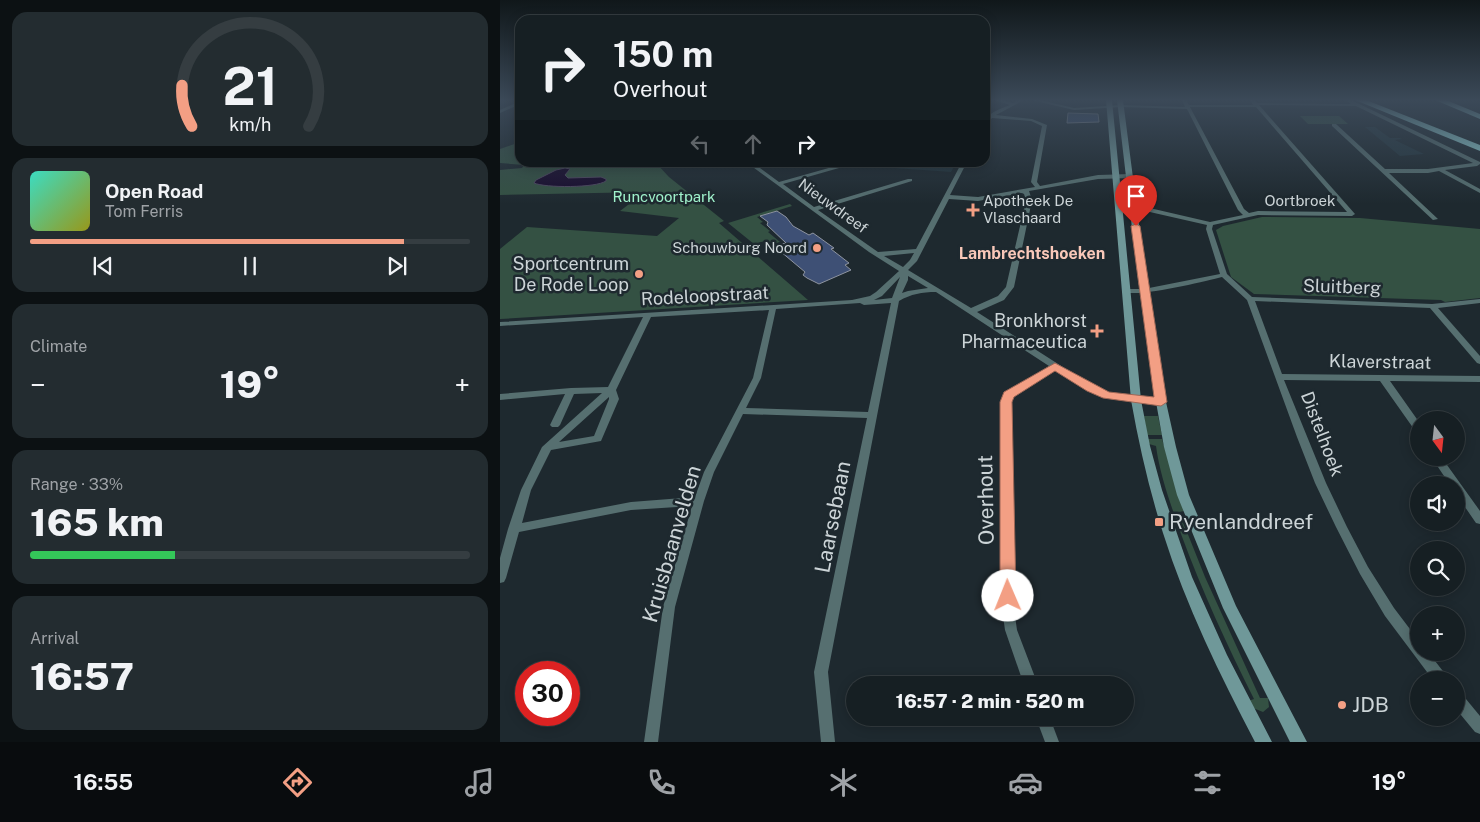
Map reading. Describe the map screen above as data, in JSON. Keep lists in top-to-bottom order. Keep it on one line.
{"streets":{"street":["Oortbroek","Nieuwdreef","Sluitberg","Rodeloopstraat","Klaverstraat","Distelhoek","Overhout","Laarsebaan","Kruisbaanvelden"]},"crossings":[["Nieuwdreef","Laarsebaan"],["Sluitberg","Distelhoek"],["Rodeloopstraat","Laarsebaan"],["Rodeloopstraat","Kruisbaanvelden"],["Klaverstraat","Distelhoek"]],"districts":["Lambrechtshoeken"],"parks":["Runcvoortpark"],"places":{"health":["Apotheek De Vlaschaard","Bronkhorst Pharmaceutica"],"other":["Schouwburg Noord","Sportcentrum De Rode Loop","JDB"],"transit":["Ryenlanddreef"]},"north":"bottom","page":{"turn":["150 m","Overhout"],"song":["Open Road","Tom Ferris"],"tile":["Climate",["Range · 33%","165 km"],["Arrival","16:57"]],"heat":["−","19°","+"],"map_buttons":["+","−"],"limit":"30","trip":"16:57 · 2 min · 520 m","tabs":["16:55","19°"],"gauge":["21","km/h"]}}
